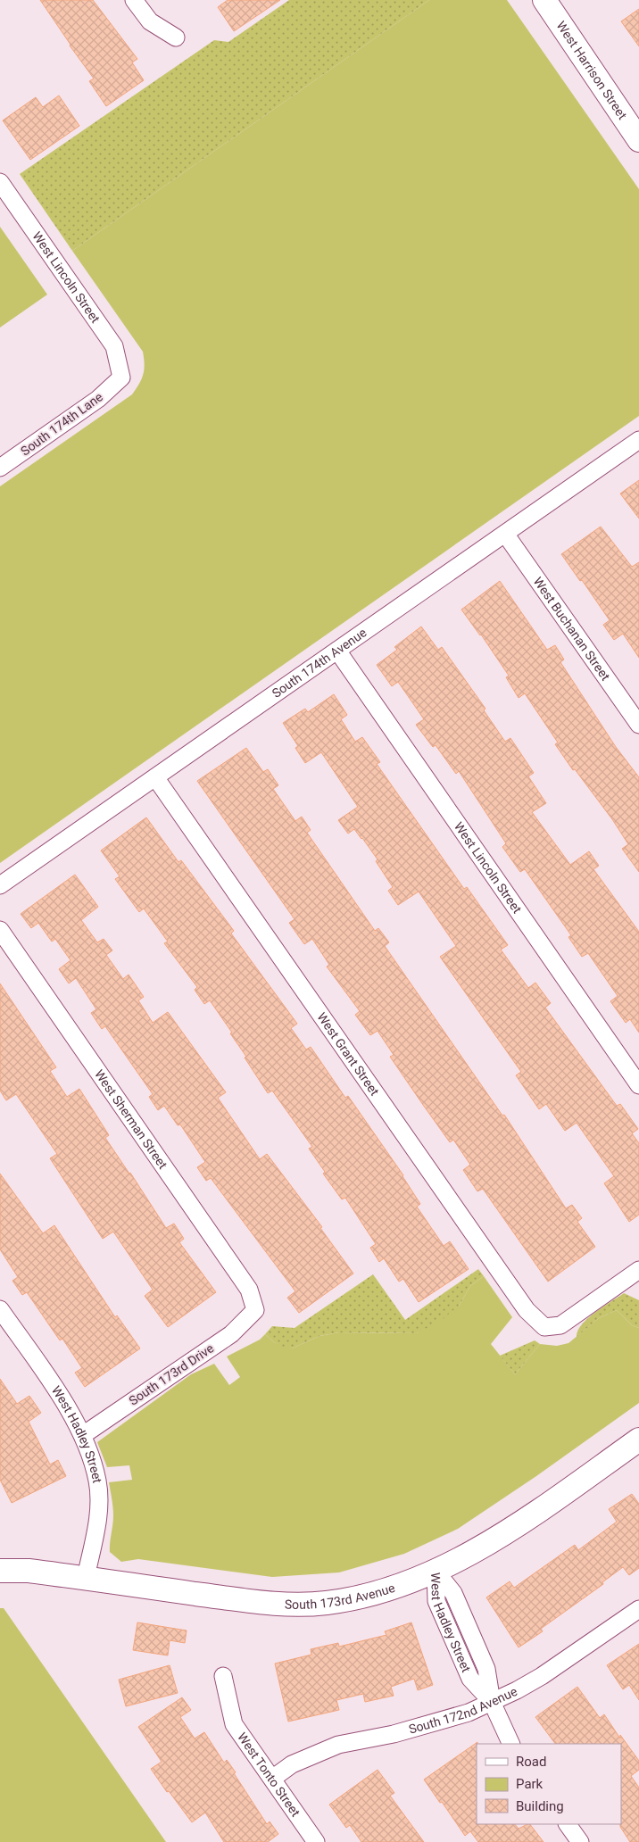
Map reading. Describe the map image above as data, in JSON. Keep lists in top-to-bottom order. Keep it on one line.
{"streets":{"street":["West Harrison Street","West Lincoln Street","South 174th Lane","West Buchanan Street","South 174th Avenue","West Grant Street","West Sherman Street","South 173rd Drive","West Hadley Street","South 173rd Avenue","South 172nd Avenue","West Tonto Street"]},"crossings":[["West Lincoln Street","South 174th Lane"],["West Lincoln Street","South 174th Avenue"],["West Buchanan Street","South 174th Avenue"],["South 174th Avenue","West Grant Street"],["West Sherman Street","South 173rd Drive"],["South 173rd Drive","West Hadley Street"],["West Hadley Street","South 173rd Avenue"],["West Hadley Street","South 172nd Avenue"],["South 172nd Avenue","West Tonto Street"]],"legend":["Road","Park","Building"]}
